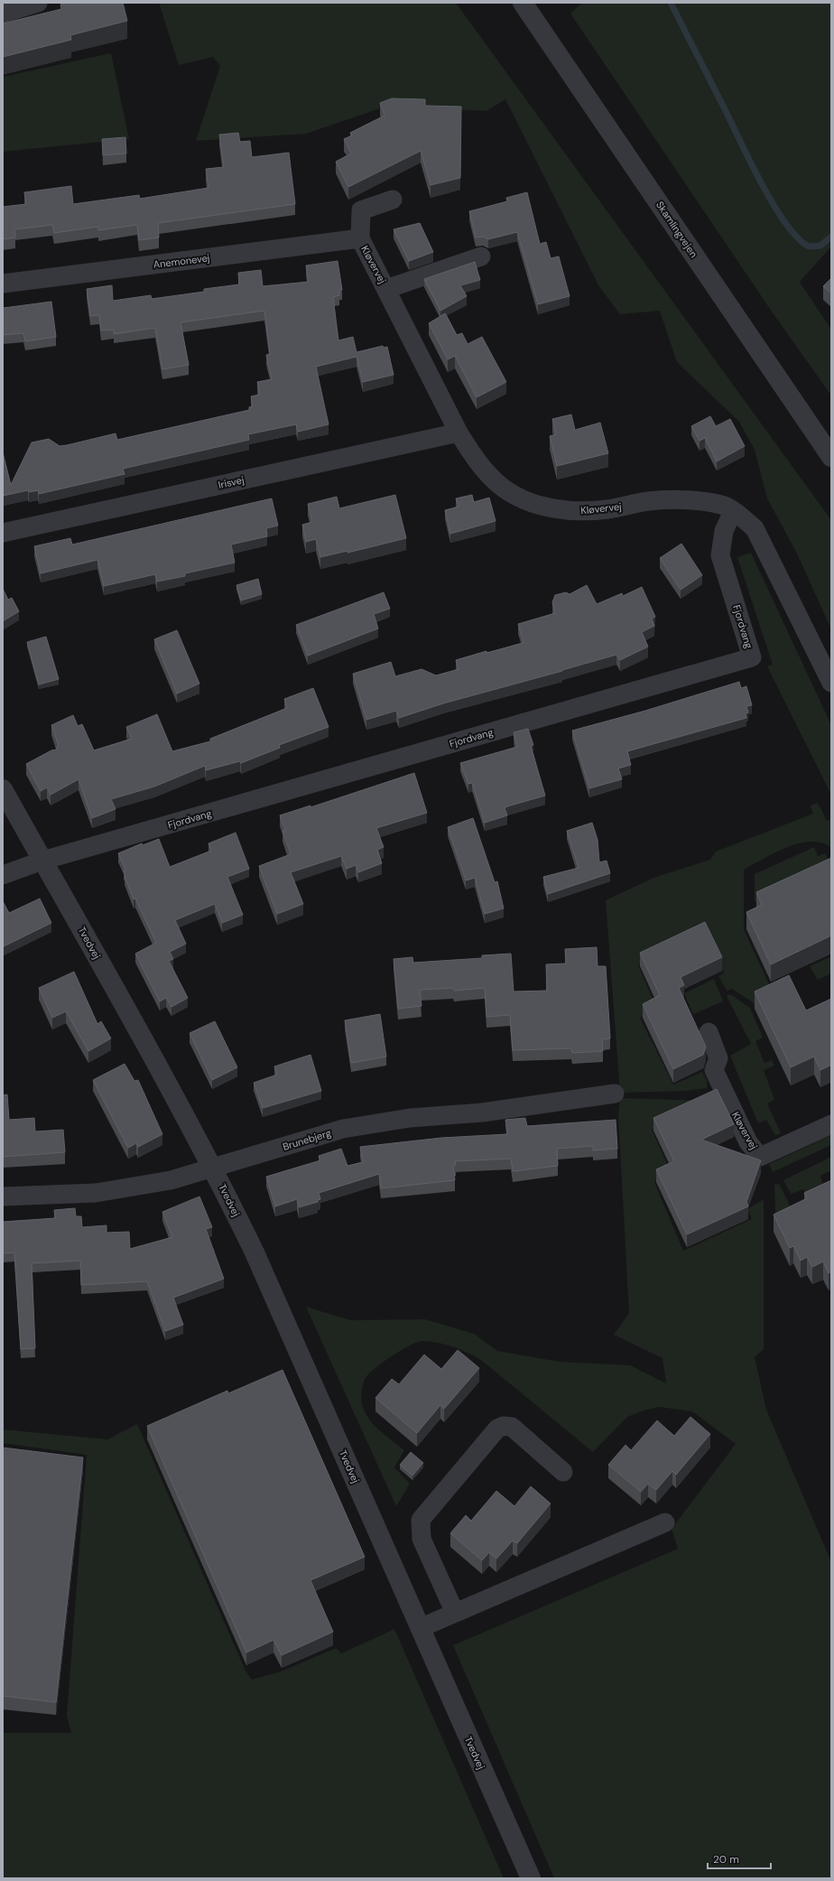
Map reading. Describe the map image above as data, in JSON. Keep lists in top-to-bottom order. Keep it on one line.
{"streets":{"street":["Skamlingvejen","Anemonevej","Kløvervej","Irisvej","Fjordvang","Tvedvej","Brunebjerg"]},"crossings":[["Anemonevej","Kløvervej"],["Kløvervej","Irisvej"],["Kløvervej","Fjordvang"],["Fjordvang","Tvedvej"],["Tvedvej","Brunebjerg"]],"scale_bar":"20 m"}
